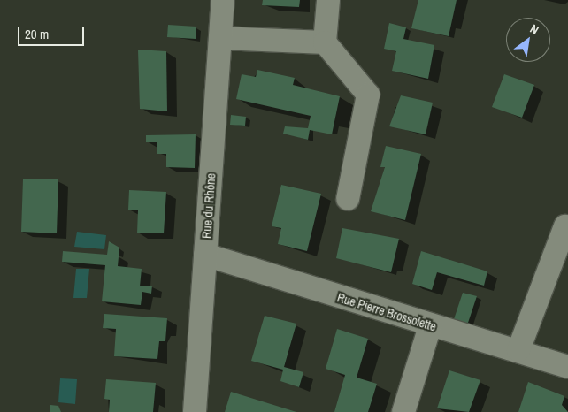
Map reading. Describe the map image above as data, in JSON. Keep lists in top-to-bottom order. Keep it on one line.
{"streets":{"street":["Rue du Rhône","Rue Pierre Brossolette"]},"crossings":[["Rue du Rhône","Rue Pierre Brossolette"]],"scale_bar":"20 m","north":"top right"}
